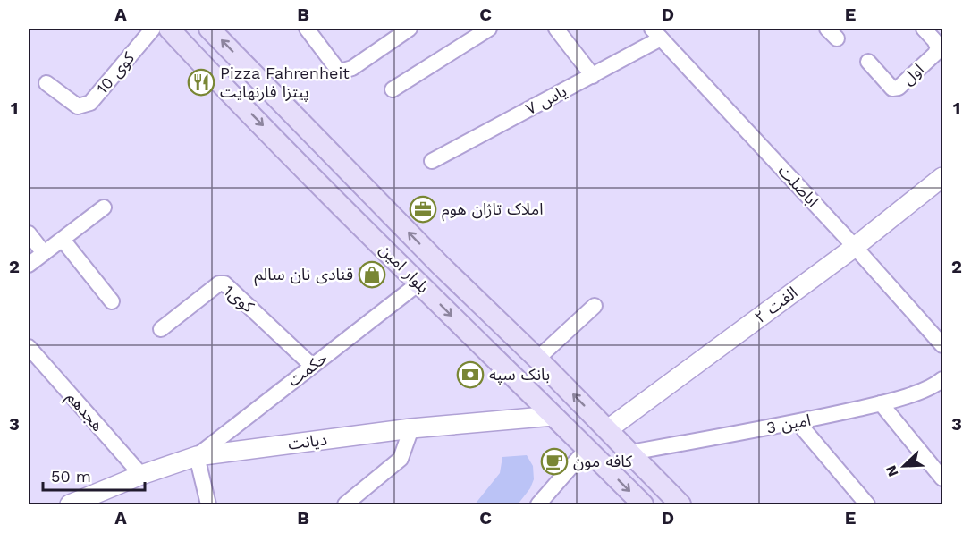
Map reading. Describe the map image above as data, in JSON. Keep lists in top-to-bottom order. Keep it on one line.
{"streets":{"main road":["بلوار امین"],"street":["کوی 10","اول","یاس ۷","اباصلت","کوی1","الفت ۲","حکمت","هجدهم","امین 3","دیانت"]},"crossings":[["یاس ۷","اباصلت"],["اباصلت","الفت ۲"],["بلوار امین","الفت ۲"],["بلوار امین","حکمت"],["بلوار امین","امین 3"],["بلوار امین","دیانت"],["کوی1","حکمت"],["حکمت","دیانت"],["هجدهم","دیانت"]],"places":{"restaurant":["Pizza Fahrenheit پیتزا فارنهایت"],"office":["املاک تاژان هوم"],"shop":["قنادی نان سالم"],"bank":["بانک سپه"],"cafe":["کافه مون"]},"scale_bar":"50 m","north":"bottom left","grid":{"columns":["A","B","C","D","E"],"rows":["1","2","3"]}}
